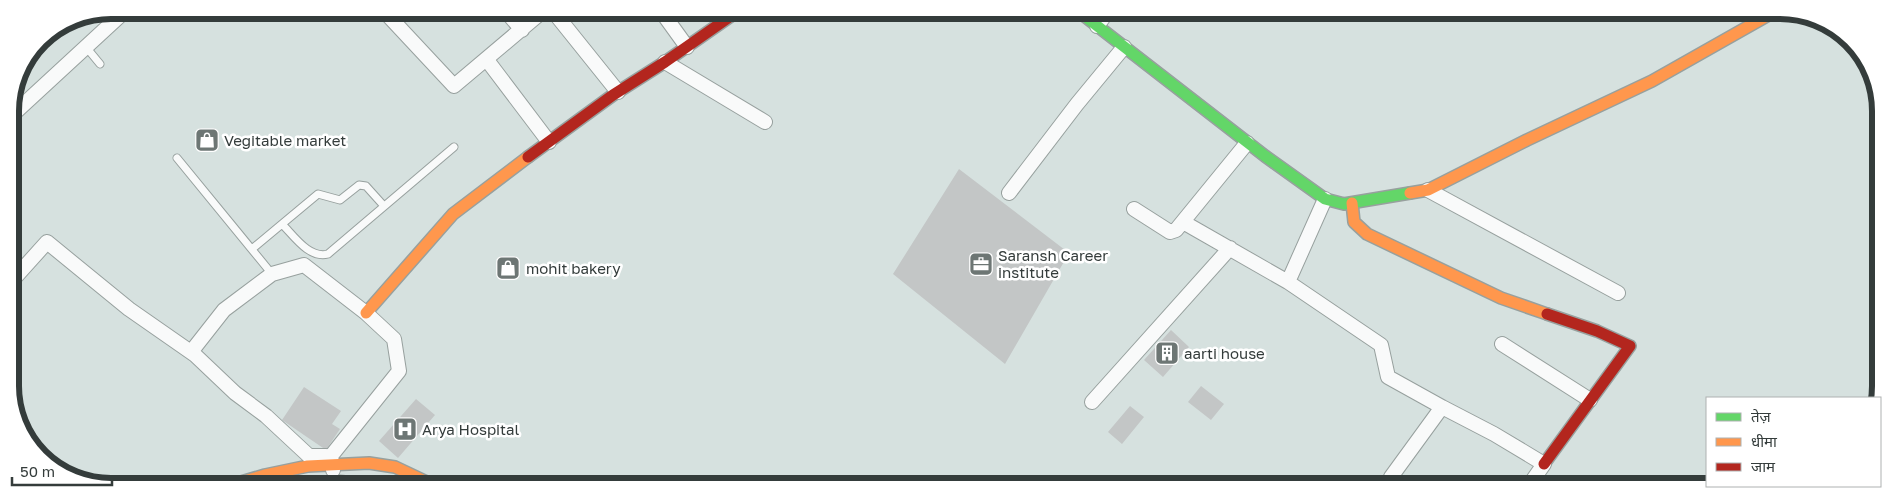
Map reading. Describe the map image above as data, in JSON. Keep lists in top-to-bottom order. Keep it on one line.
{"places":{"shop":["Vegitable market","mohit bakery"],"office":["Saransh Career institute"],"building":["aarti house"],"hospital":["Arya Hospital"]},"legend":["तेज़","धीमा","जाम"],"scale_bar":"50 m"}
